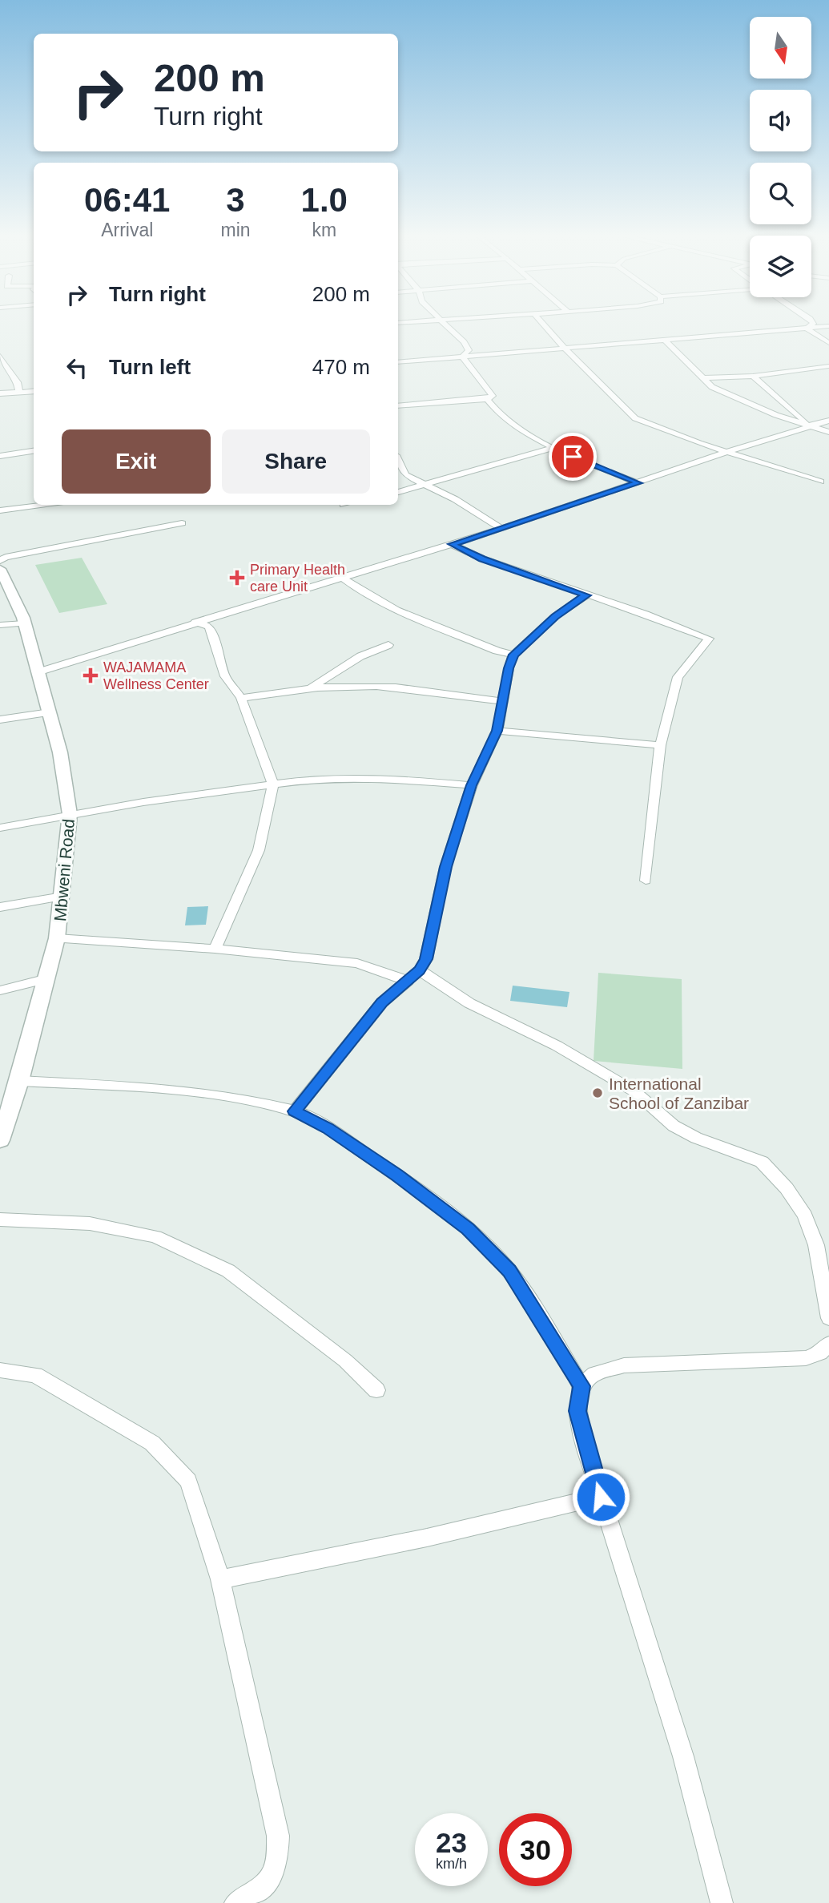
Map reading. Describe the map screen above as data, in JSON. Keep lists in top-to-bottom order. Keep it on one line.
{"streets":{"street":["Mbweni Road"]},"places":{"health":["Primary Health care Unit","WAJAMAMA Wellness Center"],"other":["International School of Zanzibar"]},"north":"bottom","page":{"turn":["200 m","Turn right"],"eta":["06:41","Arrival","3","min","1.0","km"],"list":[{"name":"Turn right","value":"200 m"},{"name":"Turn left","value":"470 m"}],"buttons":["Exit","Share"],"speed":"23 km/h","limit":"30"}}
